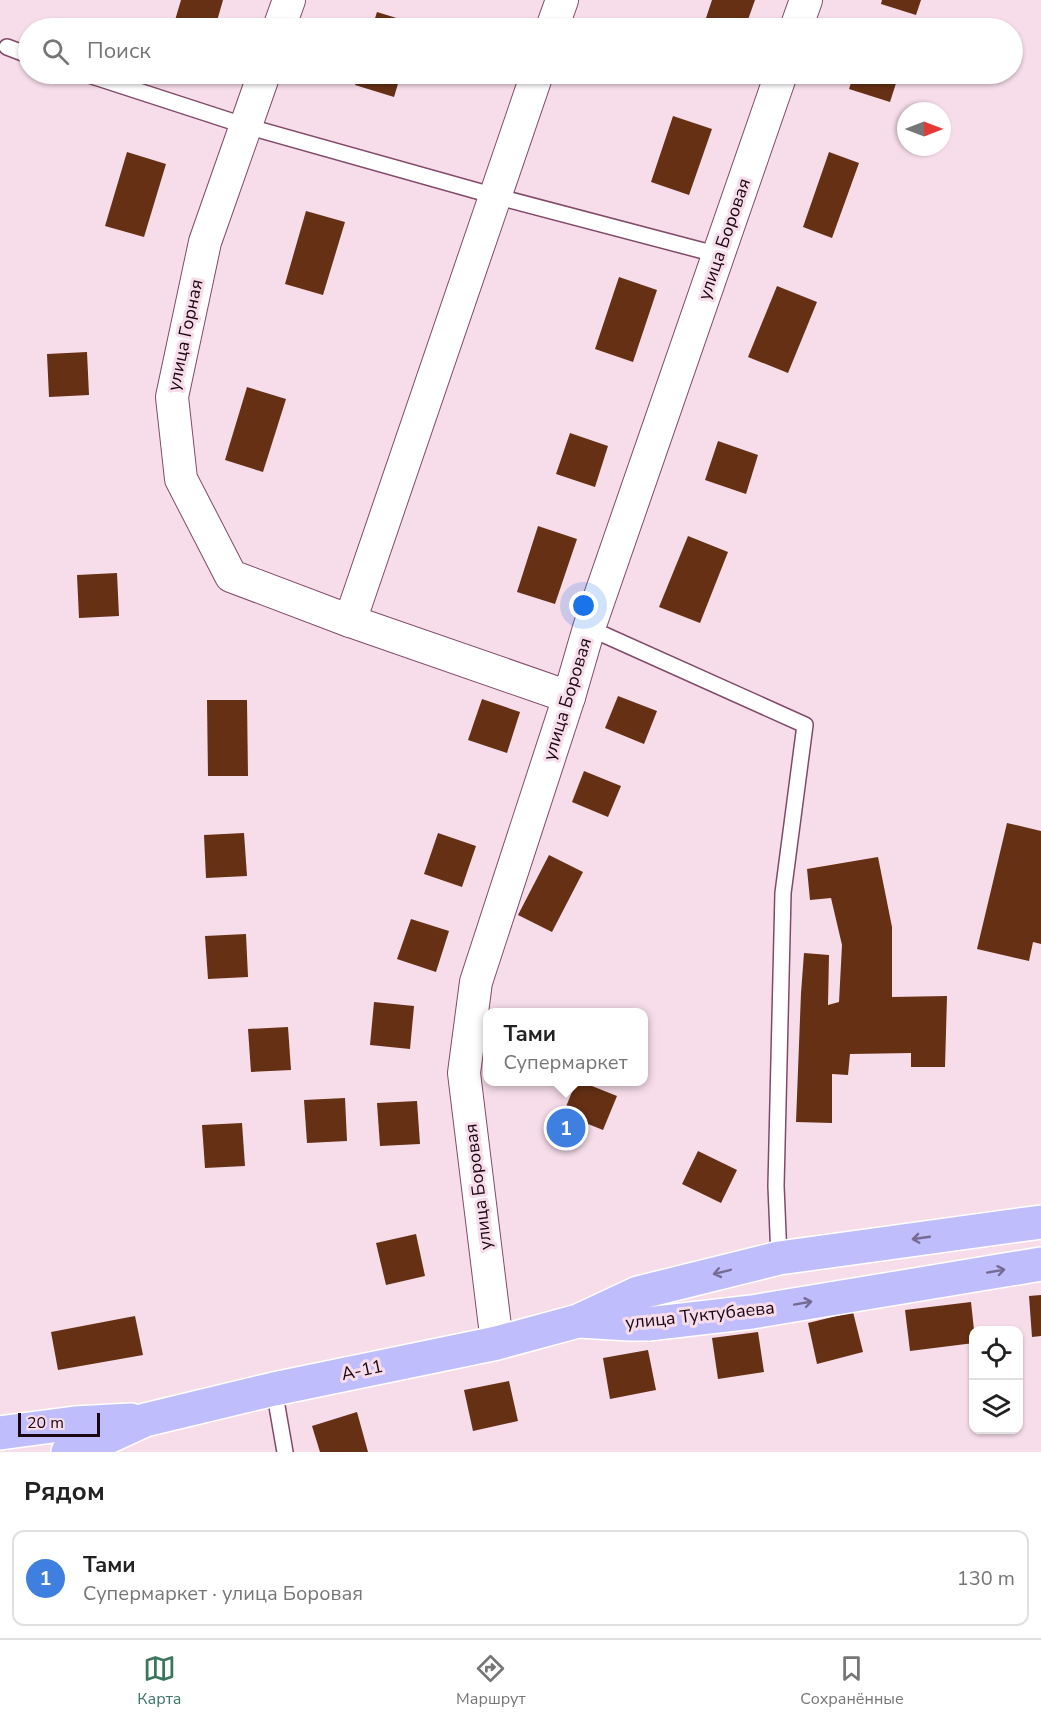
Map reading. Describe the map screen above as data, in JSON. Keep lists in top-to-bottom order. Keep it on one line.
{"streets":{"highway":["улица Туктубаева","А-11"],"street":["улица Боровая","улица Горная"]},"crossings":[["улица Боровая","улица Горная"],["улица Боровая","А-11"],["улица Туктубаева","А-11"]],"scale_bar":"20 m","north":"right","page":{"search":"Поиск","popup":["Тами","Супермаркет"],"pins":"1","scale":"20 m","heading":"Рядом","list":[{"mark":"1","name":"Тами","note":"Супермаркет · улица Боровая","value":"130 m"}],"nav":["Карта","Маршрут","Сохранённые"]}}
